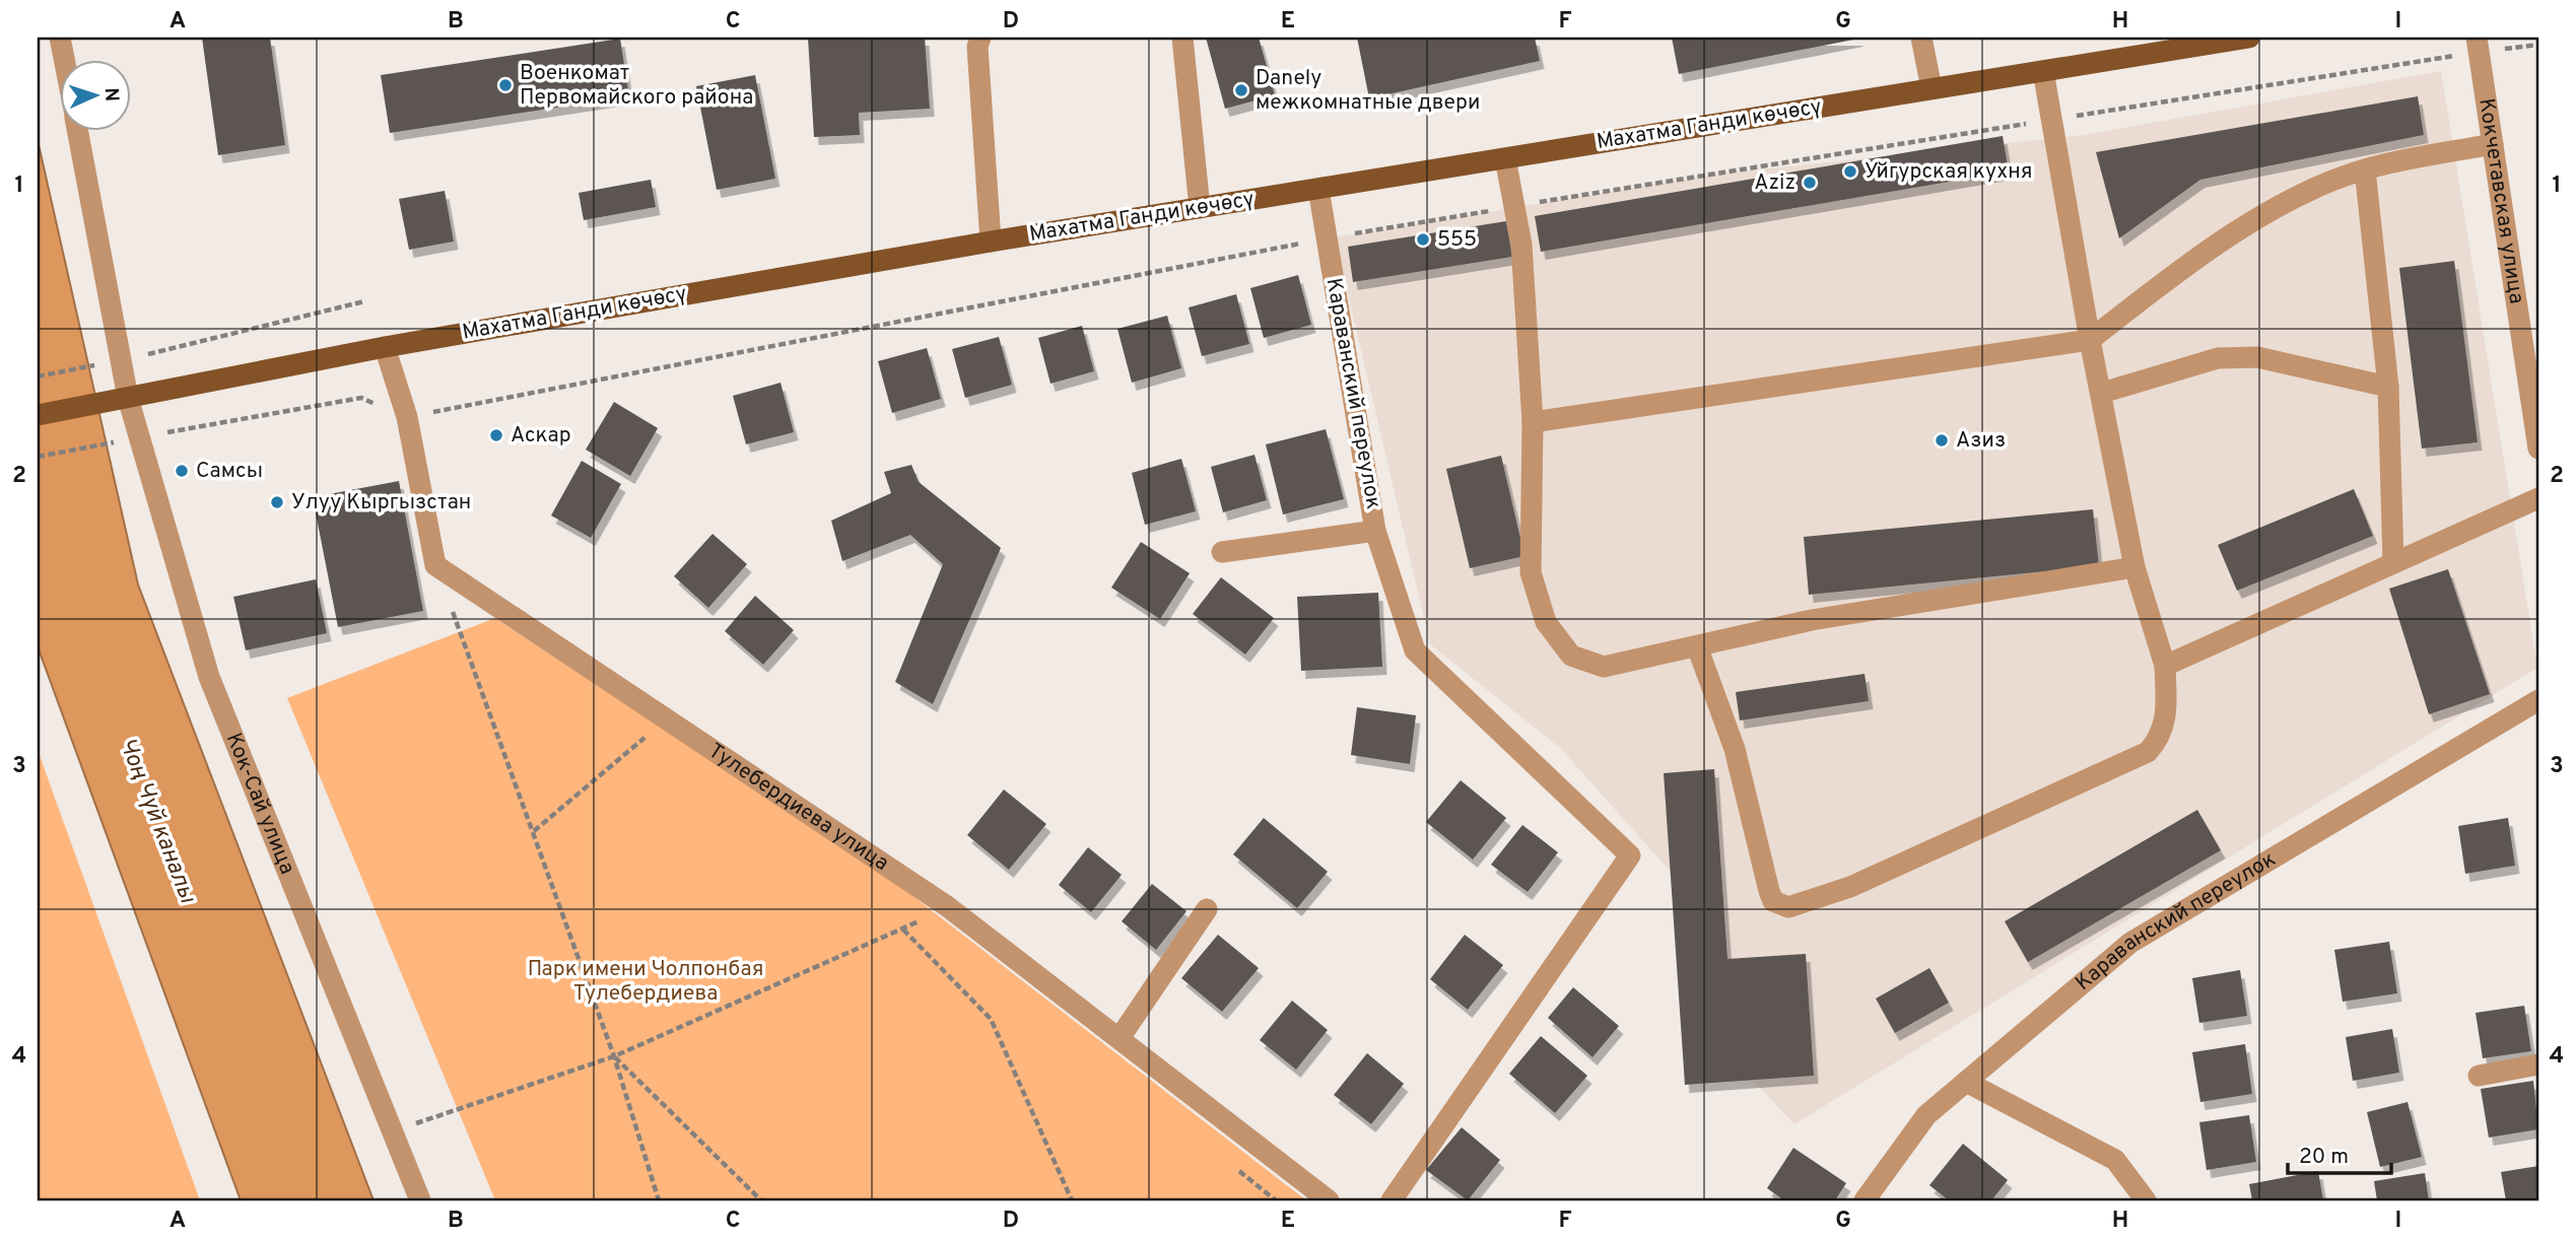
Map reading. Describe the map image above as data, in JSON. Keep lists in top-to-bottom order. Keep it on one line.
{"streets":{"main road":["Махатма Ганди көчөсү"],"street":["Кокчетавская улица","Караванский переулок","Кок-Сай улица","Тулебердиева улица"]},"crossings":[["Махатма Ганди көчөсү","Караванский переулок"],["Махатма Ганди көчөсү","Кок-Сай улица"],["Махатма Ганди көчөсү","Тулебердиева улица"]],"water":["Чоң Чүй каналы"],"parks":["Парк имени Чолпонбая Тулебердиева"],"places":["Военкомат Первомайского района","Danely межкомнатные двери","Уйгурская кухня","Aziz","555","Аскар","Азиз","Самсы","Улуу Кыргызстан"],"scale_bar":"20 m","north":"right","grid":{"columns":["A","B","C","D","E","F","G","H","I"],"rows":["1","2","3","4"]}}
